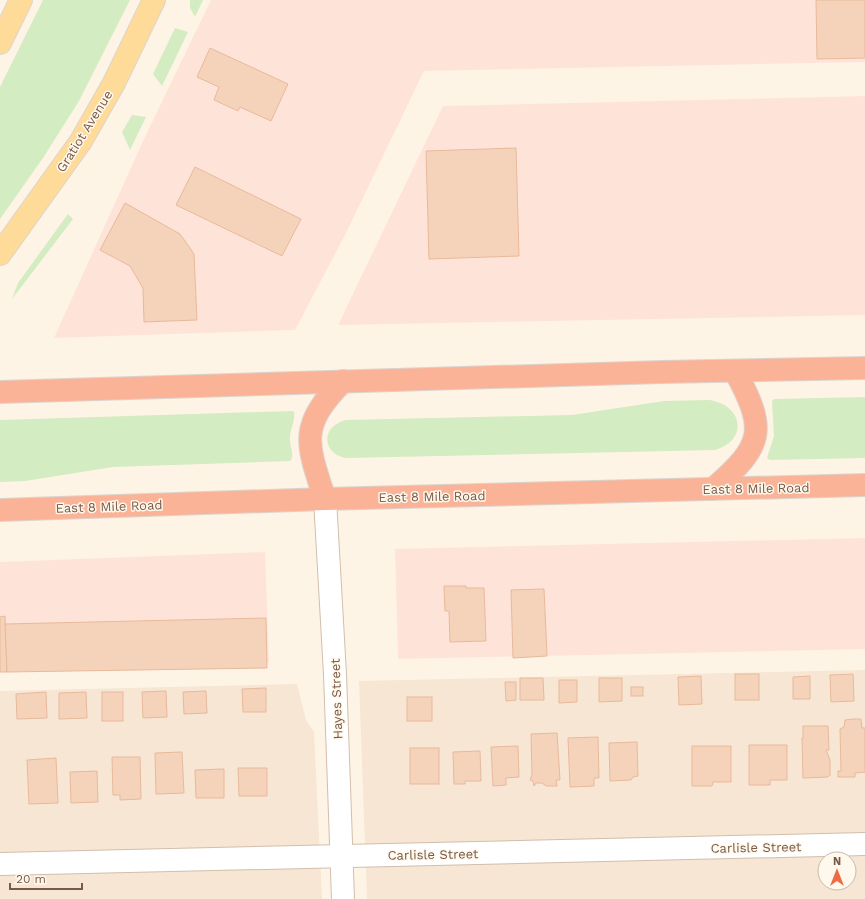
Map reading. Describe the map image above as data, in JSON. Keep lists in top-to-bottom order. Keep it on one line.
{"streets":{"highway":["East 8 Mile Road"],"main road":["Gratiot Avenue"],"street":["Hayes Street","Carlisle Street"]},"crossings":[["East 8 Mile Road","Hayes Street"],["Hayes Street","Carlisle Street"]],"scale_bar":"20 m","north":"top"}
